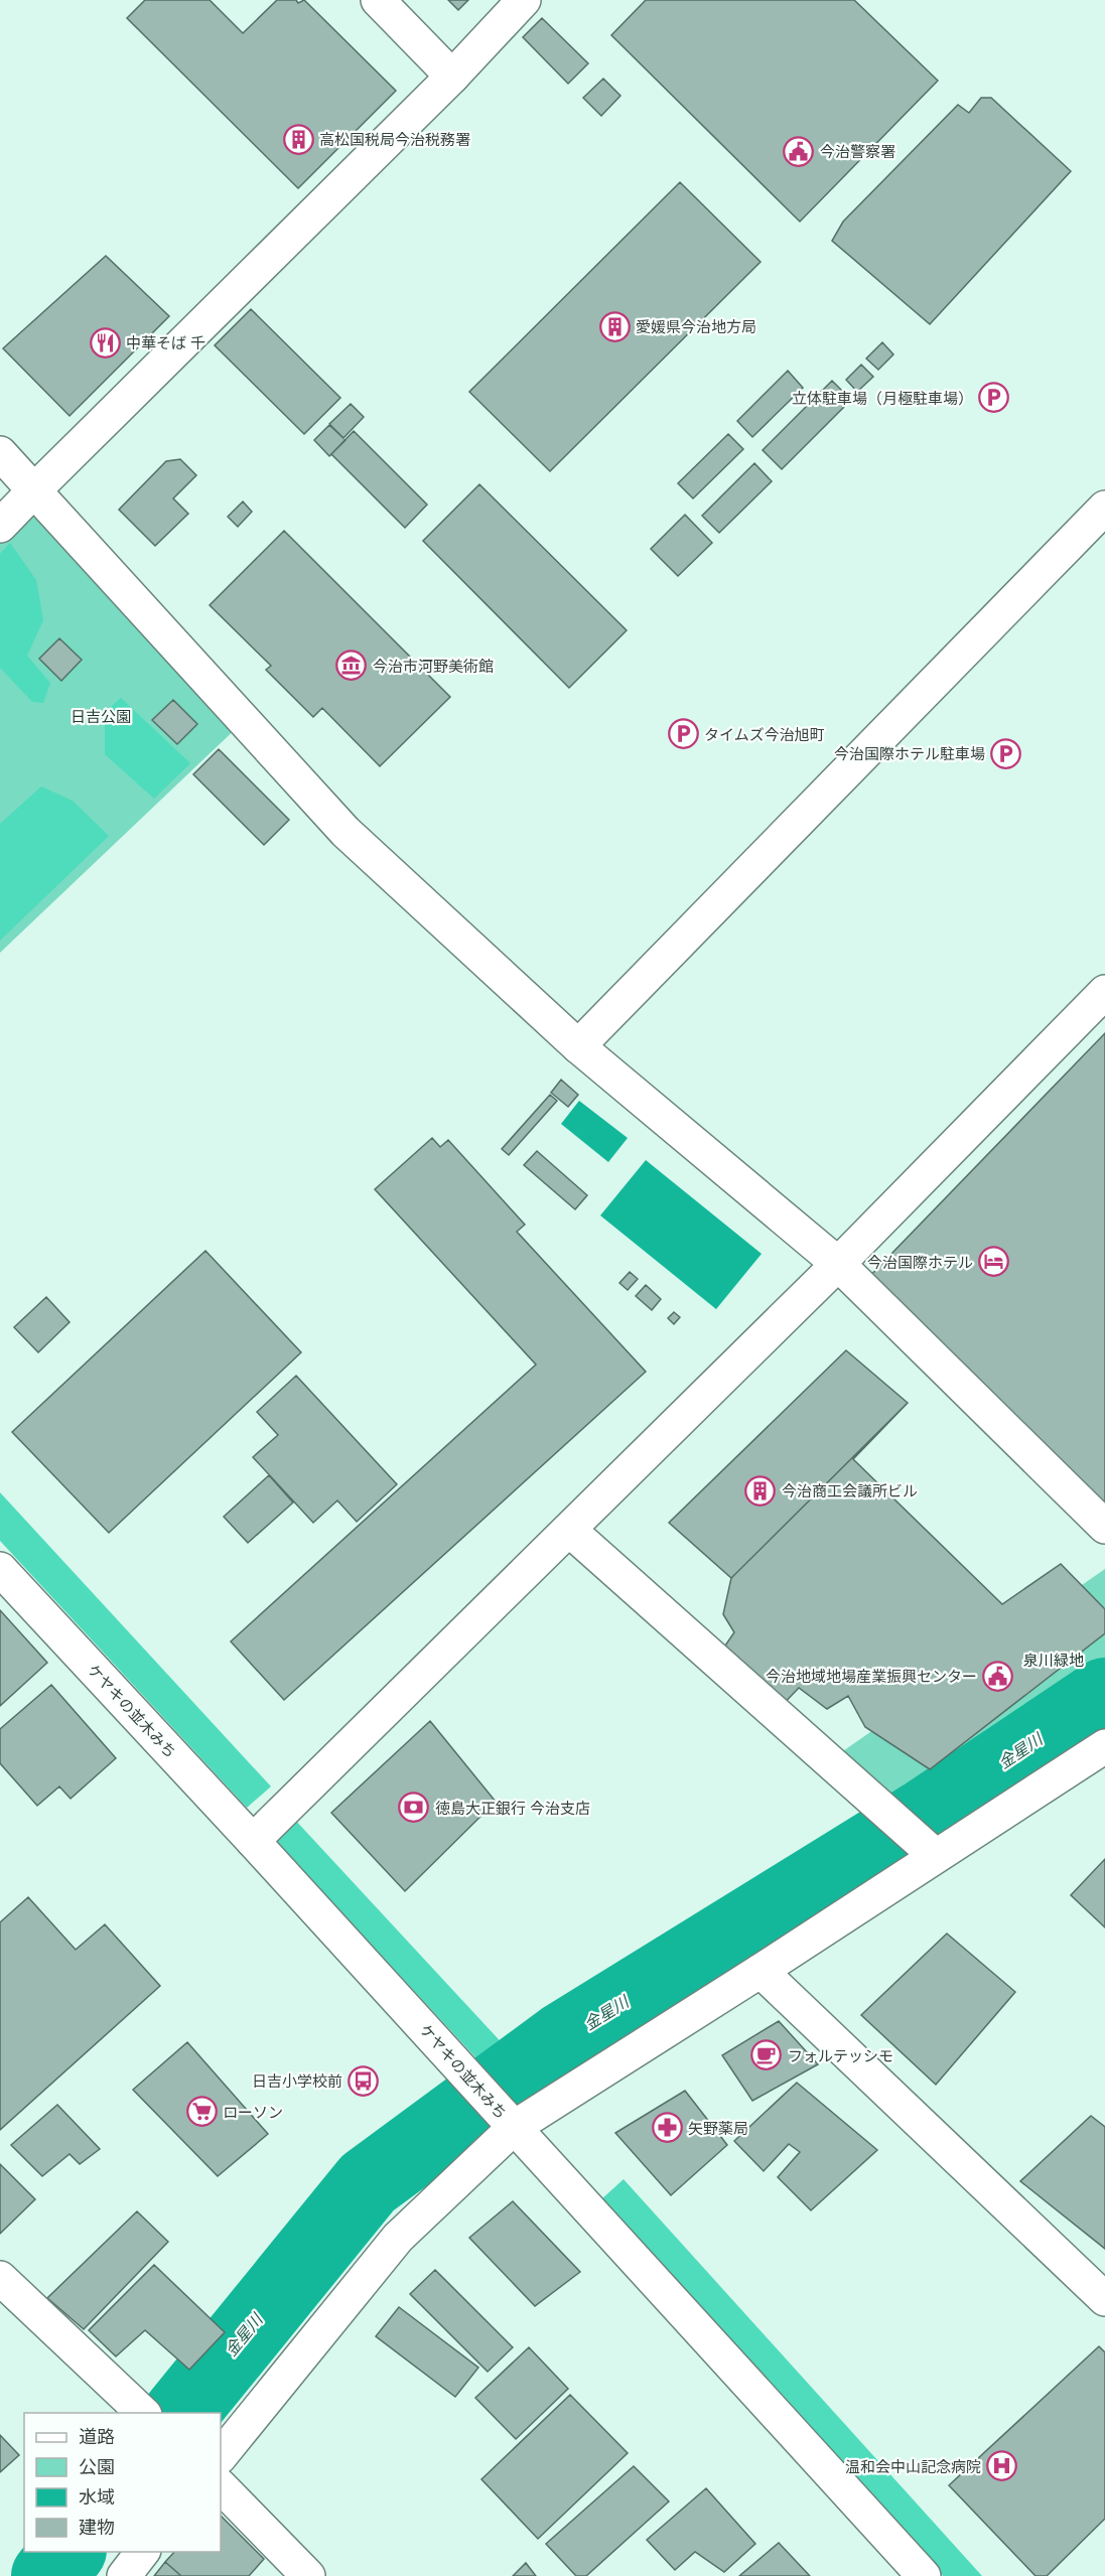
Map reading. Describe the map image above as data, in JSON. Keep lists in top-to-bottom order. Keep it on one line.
{"streets":{"street":["ケヤキの並木みち"]},"water":["金星川"],"parks":["日吉公園","泉川緑地"],"places":{"building":["高松国税局今治税務署","愛媛県今治地方局","今治商工会議所ビル"],"public building":["今治警察署","今治地域地場産業振興センター"],"restaurant":["中華そば 千"],"parking":["立体駐車場（月極駐車場）","タイムズ今治旭町","今治国際ホテル駐車場"],"museum":["今治市河野美術館"],"hotel":["今治国際ホテル"],"bank":["徳島大正銀行 今治支店"],"cafe":["フォルテッシモ"],"bus stop":["日吉小学校前"],"supermarket":["ローソン"],"pharmacy":["矢野薬局"],"hospital":["温和会中山記念病院"]},"legend":["道路","公園","水域","建物"]}
